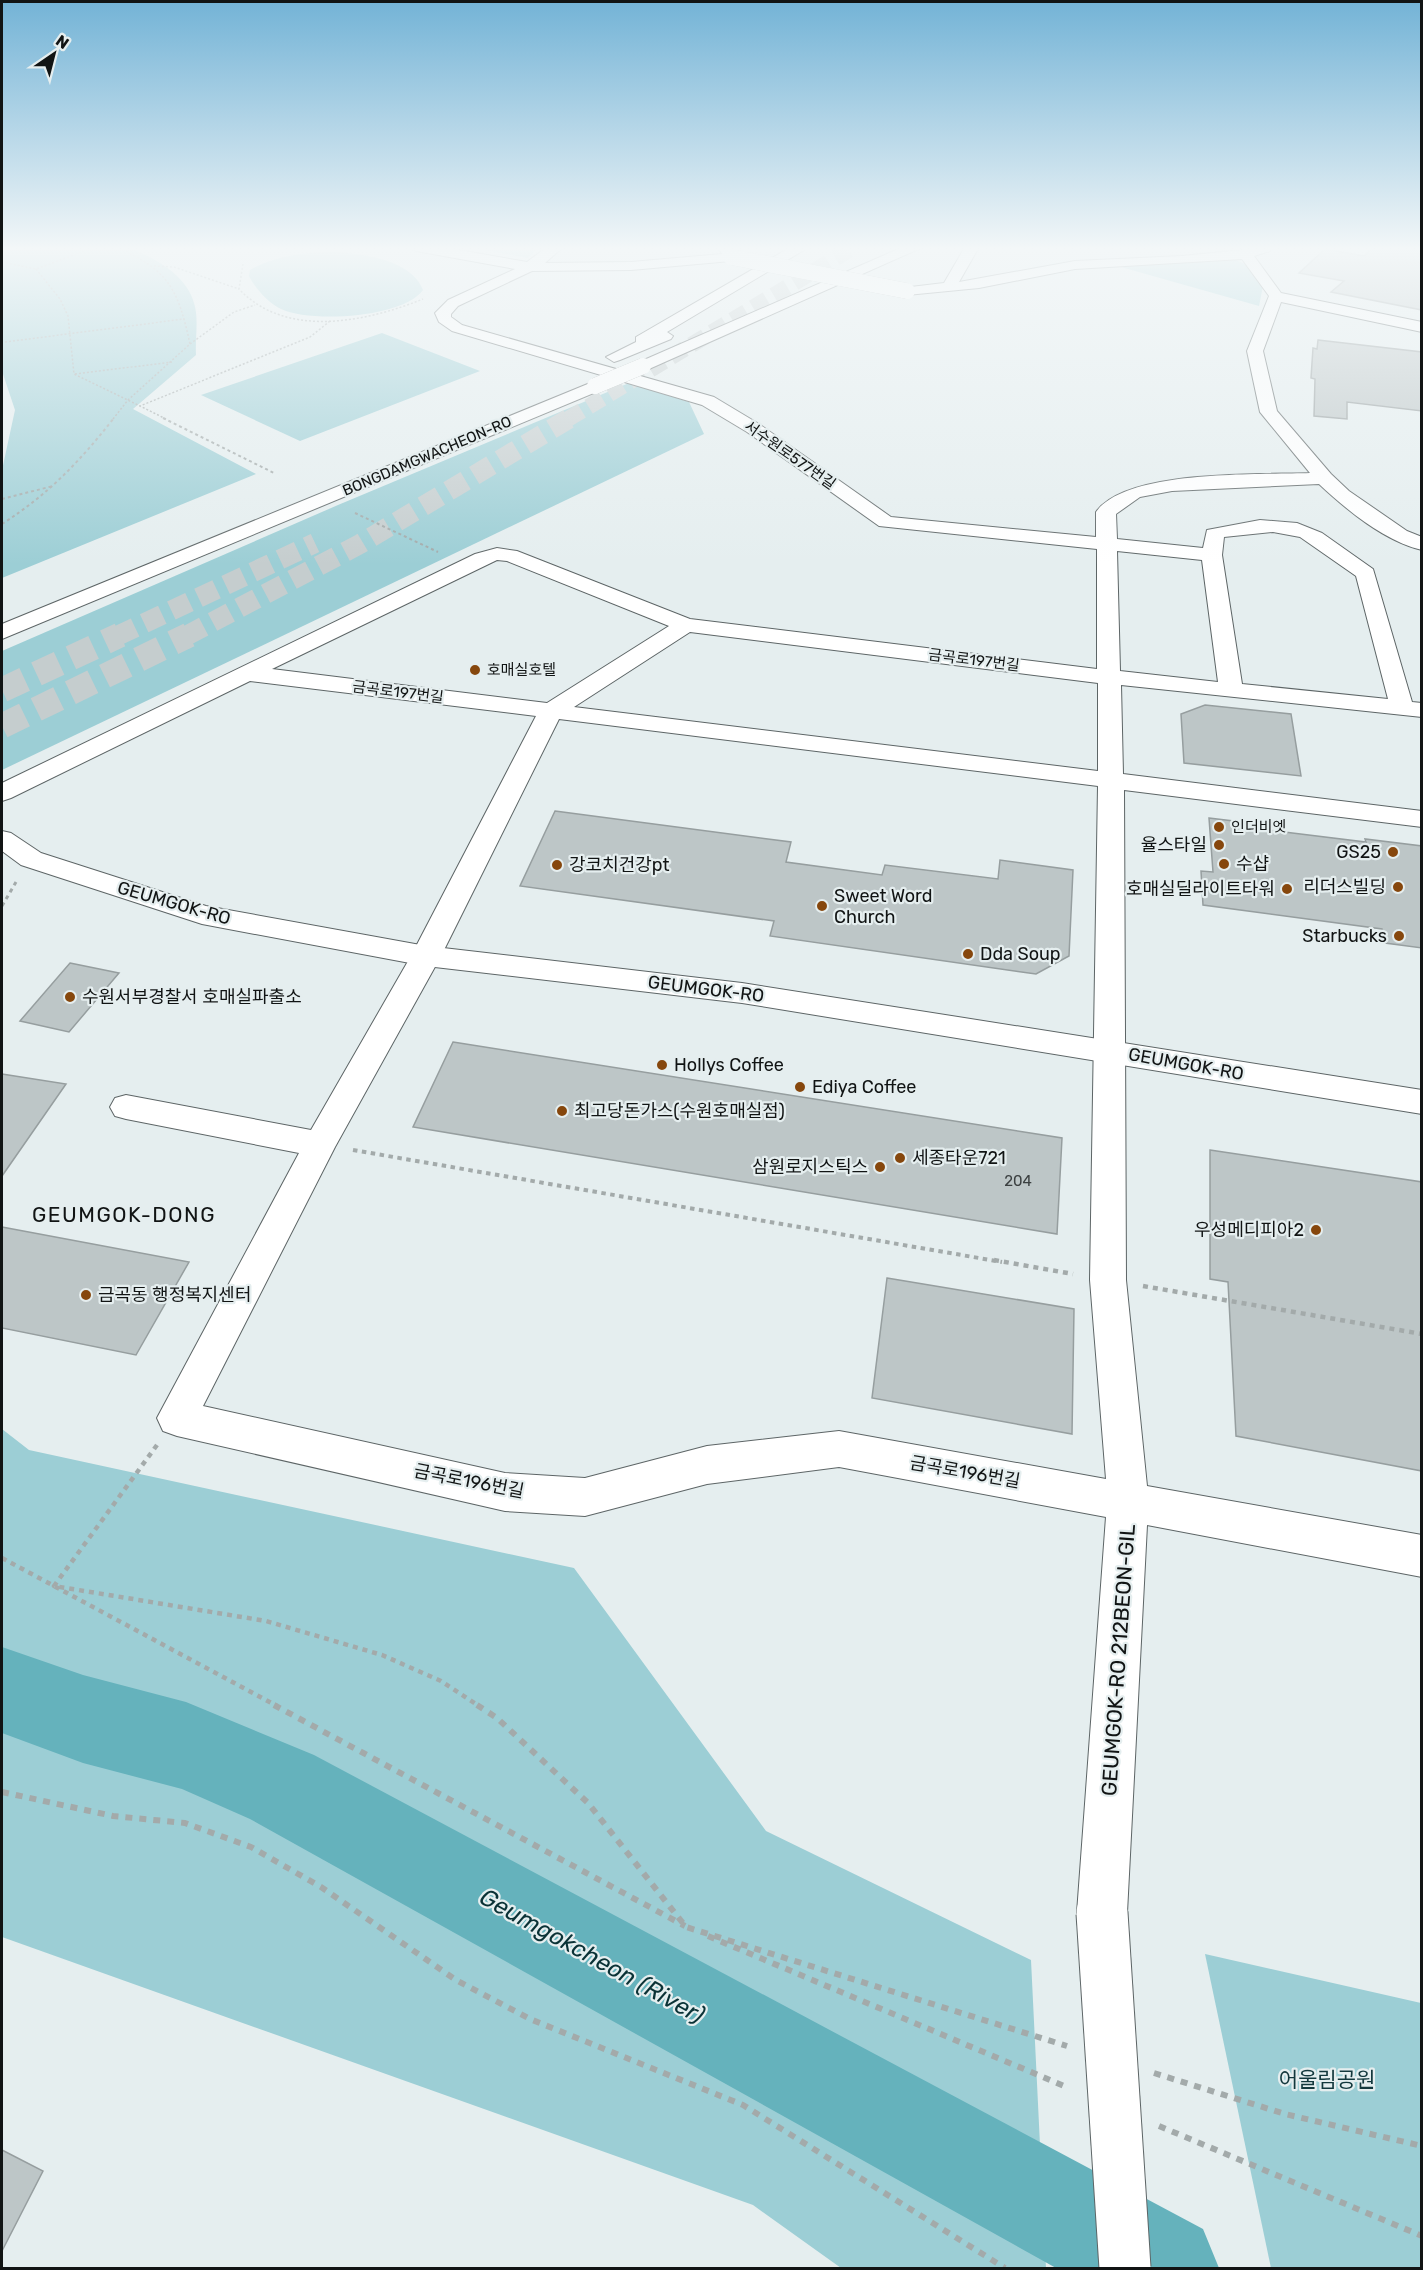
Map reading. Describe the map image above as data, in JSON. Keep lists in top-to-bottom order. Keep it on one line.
{"streets":{"main road":["서수원로577번길","BONGDAMGWACHEON-RO","금곡로197번길","GEUMGOK-RO","금곡로196번길","GEUMGOK-RO 212BEON-GIL"]},"crossings":[["서수원로577번길","GEUMGOK-RO 212BEON-GIL"],["금곡로197번길","GEUMGOK-RO 212BEON-GIL"],["GEUMGOK-RO","GEUMGOK-RO 212BEON-GIL"],["금곡로196번길","GEUMGOK-RO 212BEON-GIL"]],"districts":["GEUMGOK-DONG"],"water":["Geumgokcheon (River)"],"parks":["어울림공원"],"places":["호매실호텔","인더비엣","율스타일","GS25","수샵","강코치건강pt","리더스빌딩","호매실딜라이트타워","Sweet Word Church","Starbucks","Dda Soup","수원서부경찰서 호매실파출소","Hollys Coffee","Ediya Coffee","최고당돈가스(수원호매실점)","세종타운721","삼원로지스틱스","우성메디피아2","금곡동 행정복지센터"],"house_numbers":["204"],"north":"top right"}
